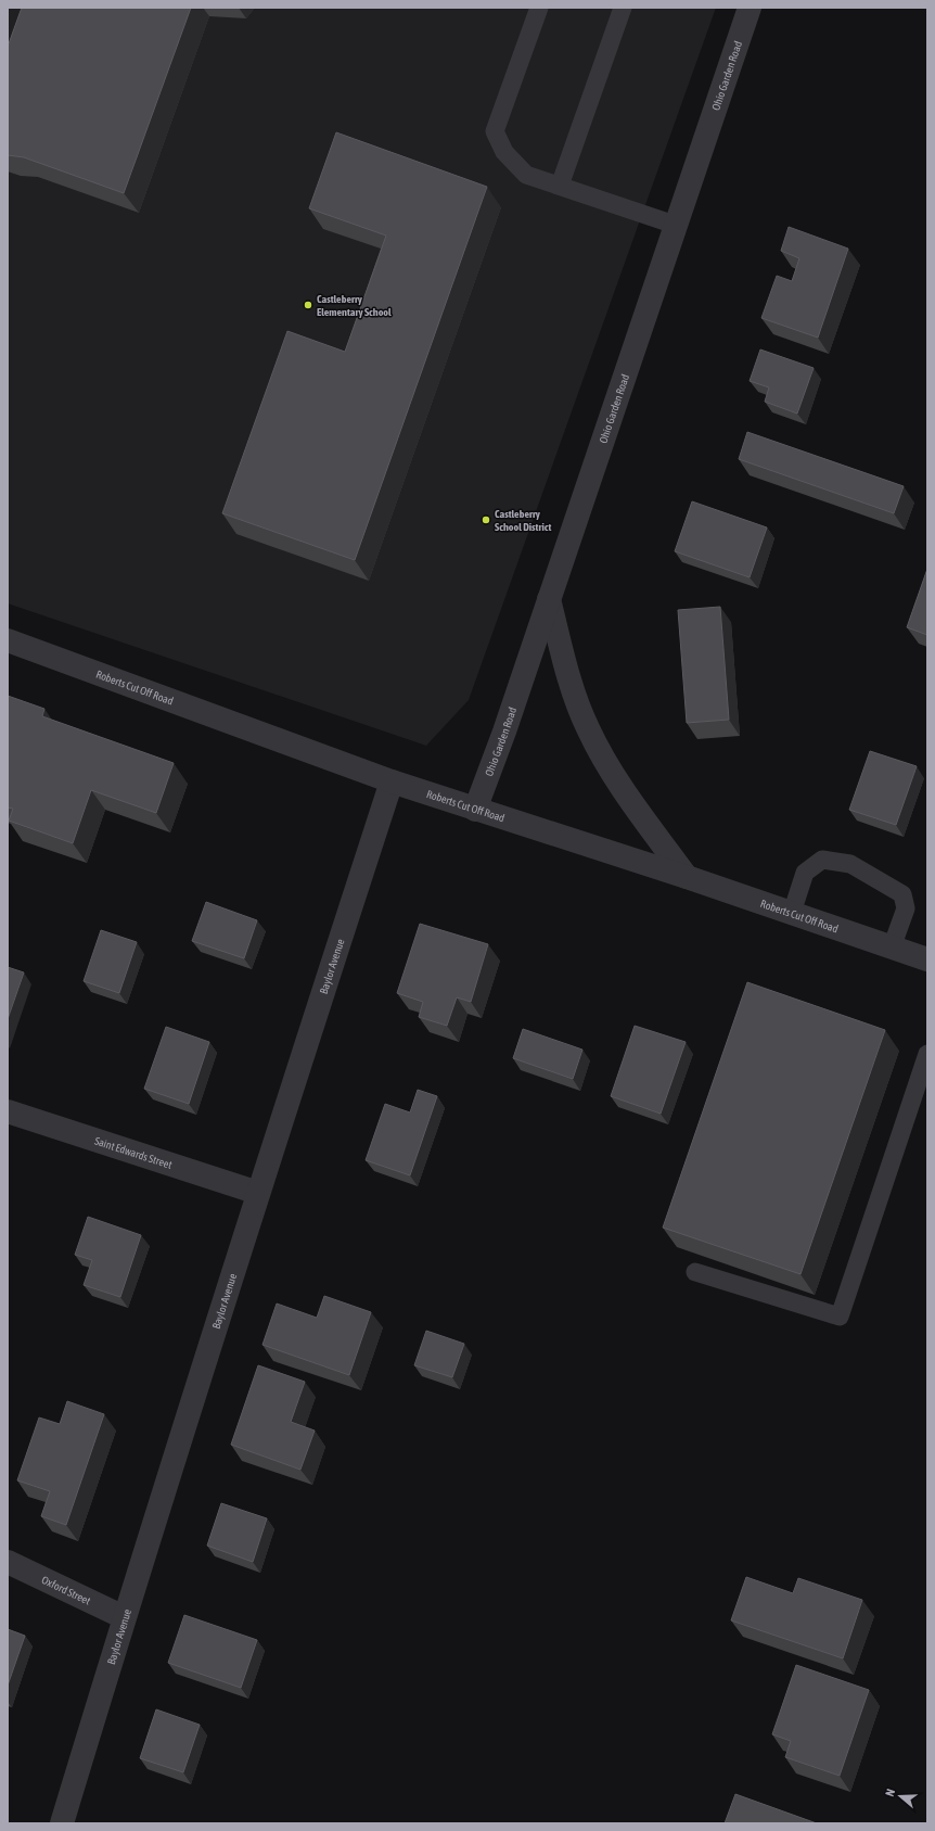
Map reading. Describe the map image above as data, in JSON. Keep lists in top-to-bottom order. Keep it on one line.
{"streets":{"street":["Ohio Garden Road","Roberts Cut Off Road","Baylor Avenue","Saint Edwards Street","Oxford Street"]},"crossings":[["Ohio Garden Road","Roberts Cut Off Road"],["Roberts Cut Off Road","Baylor Avenue"],["Baylor Avenue","Saint Edwards Street"],["Baylor Avenue","Oxford Street"]],"places":["Castleberry Elementary School","Castleberry School District"],"north":"left"}
